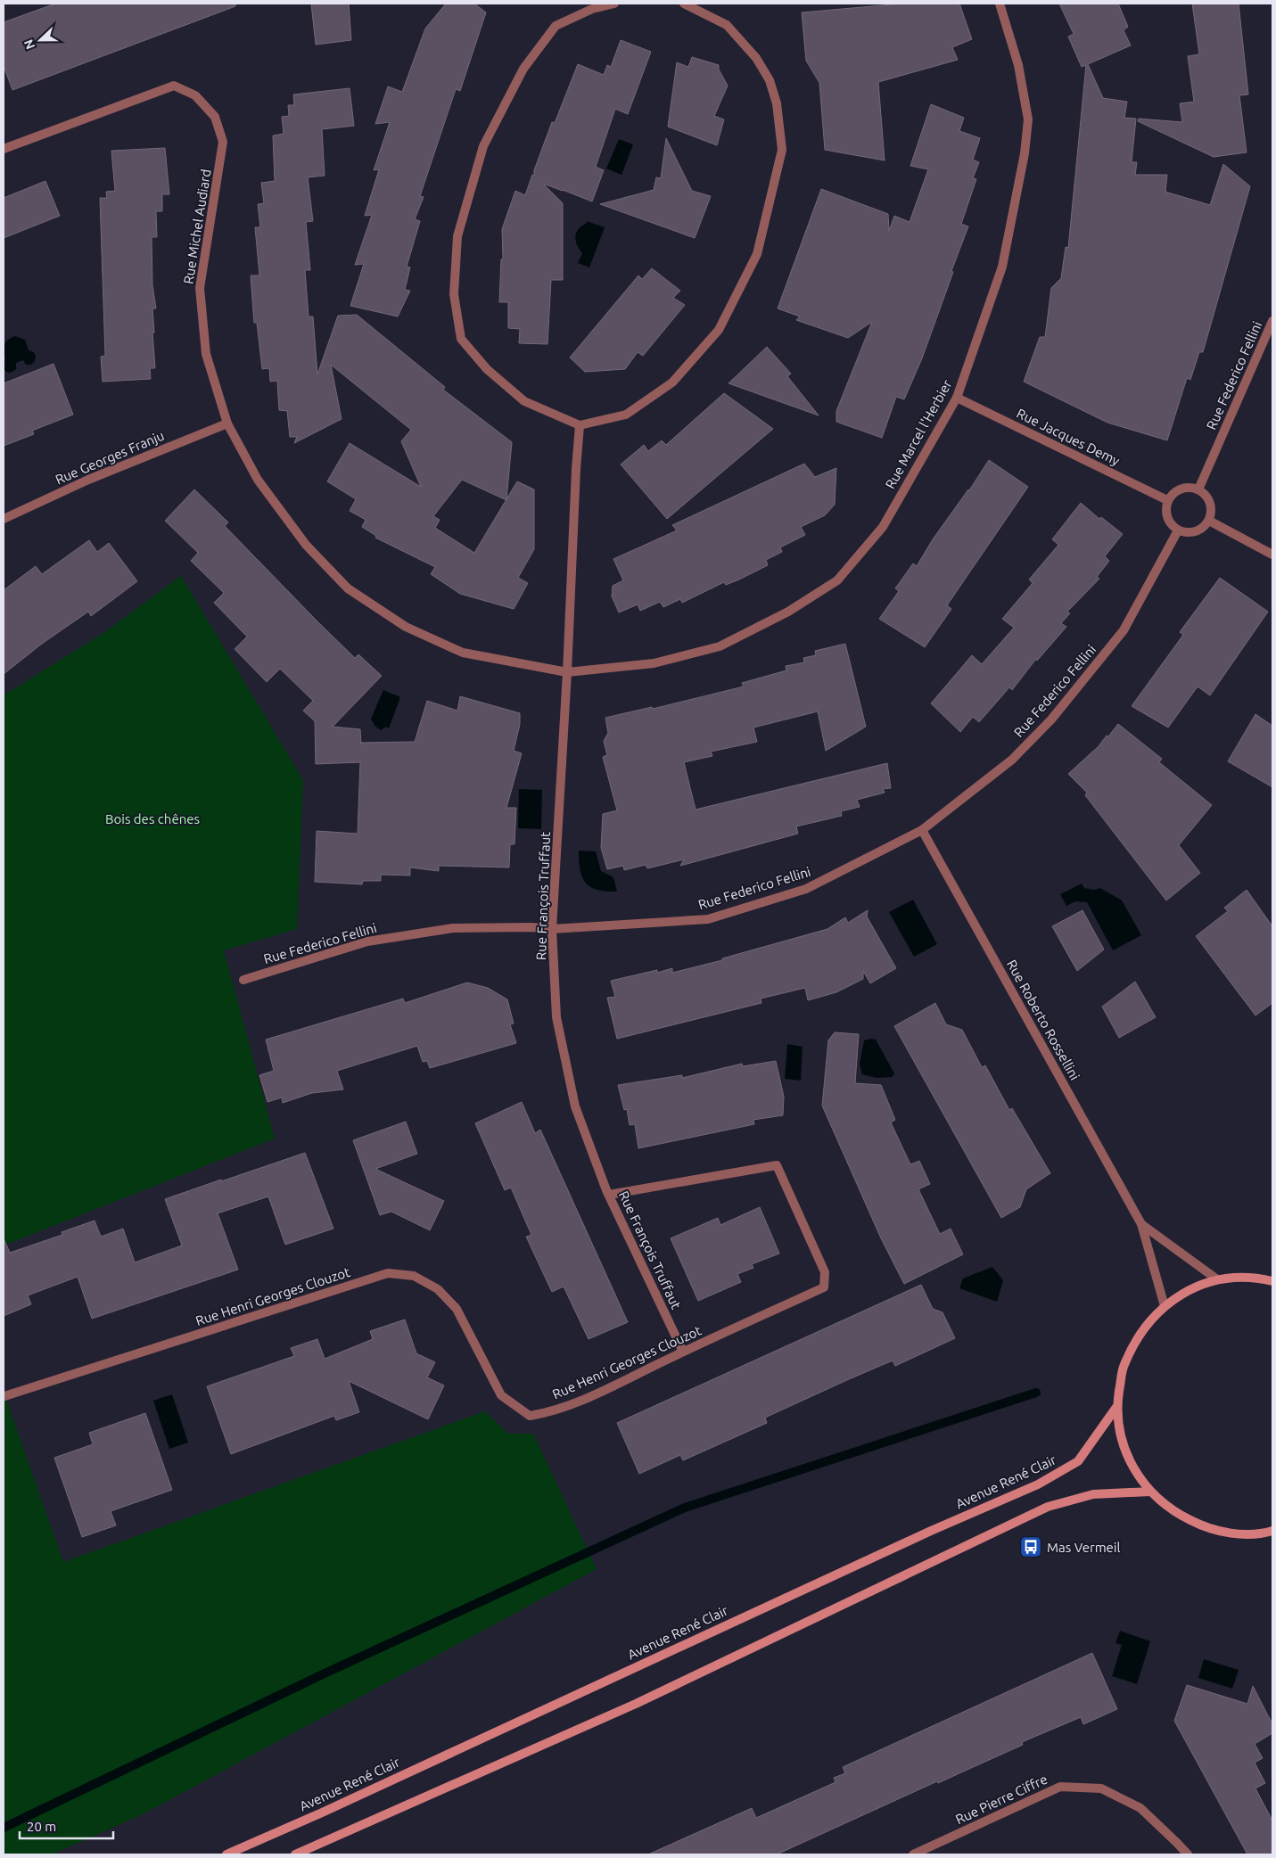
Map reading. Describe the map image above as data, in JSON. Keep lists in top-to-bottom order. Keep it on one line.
{"streets":{"main road":["Avenue René Clair"],"street":["Rue Michel Audiard","Rue Federico Fellini","Rue Marcel l'Herbier","Rue Jacques Demy","Rue Georges Franju","Rue François Truffaut","Rue Roberto Rossellini","Rue Henri Georges Clouzot","Rue Pierre Ciffre"]},"crossings":[["Rue Michel Audiard","Rue Marcel l'Herbier"],["Rue Michel Audiard","Rue Georges Franju"],["Rue Michel Audiard","Rue François Truffaut"],["Rue Federico Fellini","Rue Jacques Demy"],["Rue Federico Fellini","Rue François Truffaut"],["Rue Federico Fellini","Rue Roberto Rossellini"],["Rue Marcel l'Herbier","Rue Jacques Demy"],["Rue Marcel l'Herbier","Rue François Truffaut"],["Rue François Truffaut","Rue Henri Georges Clouzot"]],"parks":["Bois des chênes"],"places":{"bus stop":["Mas Vermeil"]},"scale_bar":"20 m","north":"left"}
